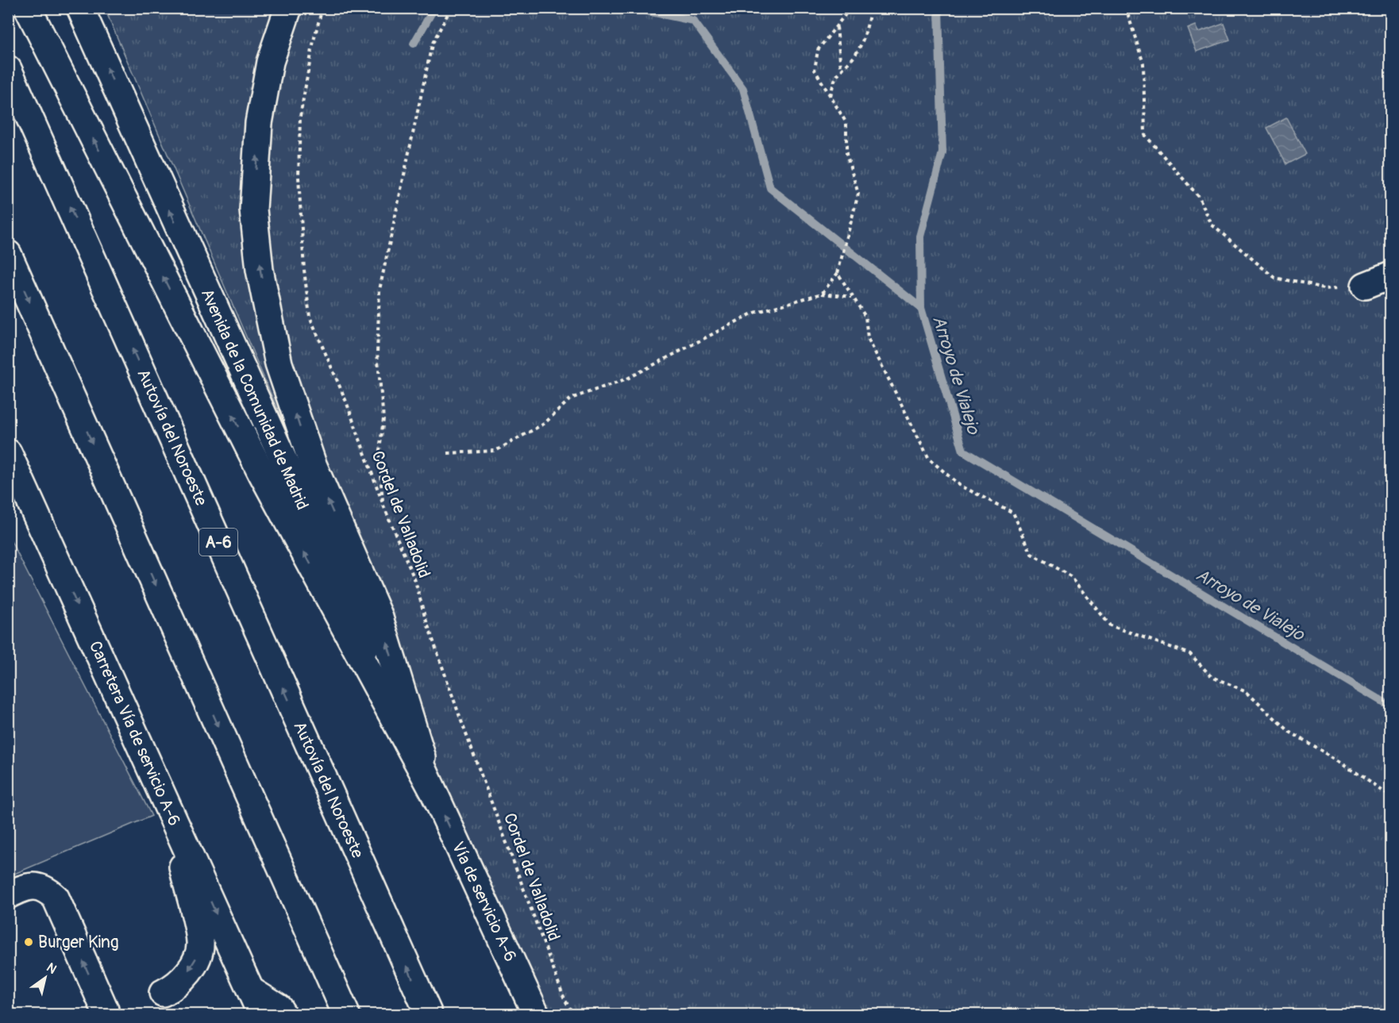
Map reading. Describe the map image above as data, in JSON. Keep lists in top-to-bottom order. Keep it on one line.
{"streets":{"main road":["Avenida de la Comunidad de Madrid","Autovía del Noroeste","A-6","Carretera Vía de servicio A-6","Vía de servicio A-6"],"path":["Cordel de Valladolid"]},"crossings":[["Avenida de la Comunidad de Madrid","Vía de servicio A-6"]],"water":["Arroyo de Vialejo"],"places":["Burger King"],"north":"top right"}
